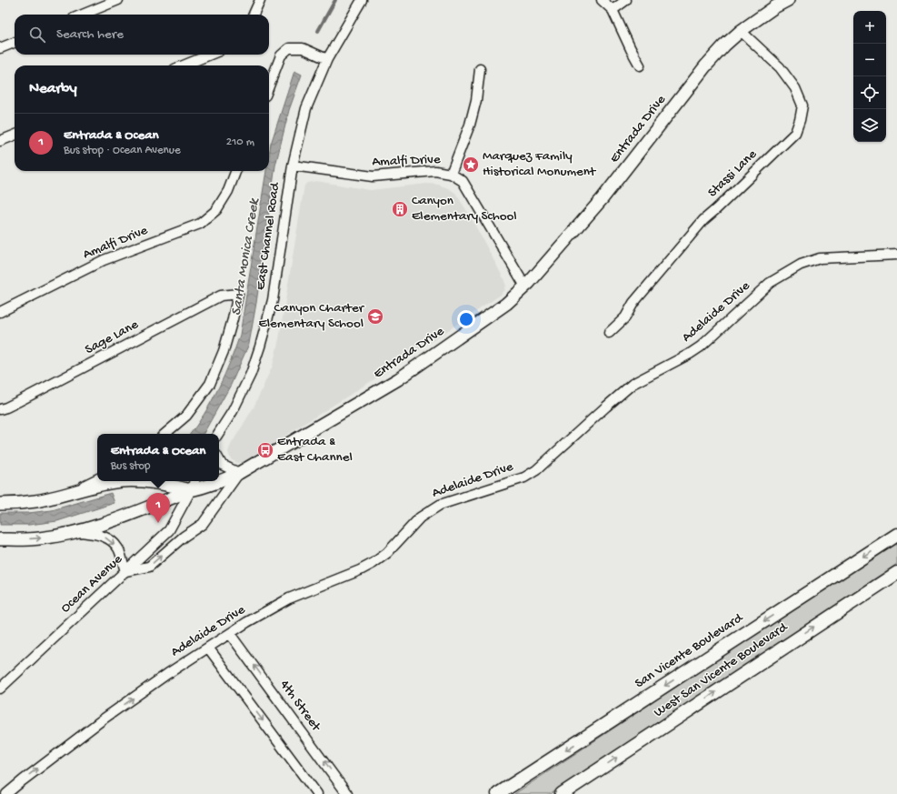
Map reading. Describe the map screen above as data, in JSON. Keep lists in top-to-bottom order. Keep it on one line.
{"streets":{"main road":["San Vicente Boulevard","West San Vicente Boulevard"],"street":["Entrada Drive","Amalfi Drive","Stassi Lane","East Channel Road","Adelaide Drive","Sage Lane","Ocean Avenue","4th Street"]},"crossings":[["Entrada Drive","Amalfi Drive"],["Entrada Drive","Stassi Lane"],["Entrada Drive","Ocean Avenue"],["Amalfi Drive","East Channel Road"],["Adelaide Drive","4th Street"]],"one_way":["San Vicente Boulevard","West San Vicente Boulevard"],"water":["Santa Monica Creek"],"places":{"place":["Marquez Family Historical Monument"],"building":["Canyon Elementary School"],"school or university":["Canyon Charter Elementary School"],"bus stop":["Entrada & East Channel"]},"page":{"map_buttons":["+","−"],"search":"Search here","heading":"Nearby","list":[{"mark":"1","name":"Entrada & Ocean","note":"Bus stop · Ocean Avenue","value":"210 m"}],"popup":["Entrada & Ocean","Bus stop"],"pins":"1"}}
